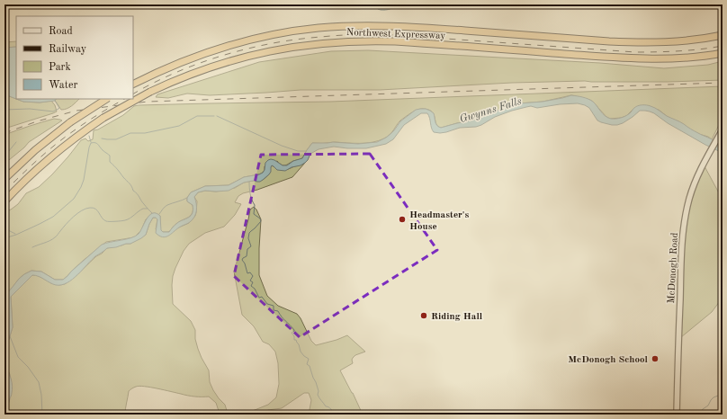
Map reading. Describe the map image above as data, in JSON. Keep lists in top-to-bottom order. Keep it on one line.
{"streets":{"highway":["Northwest Expressway"],"main road":["McDonogh Road"]},"water":["Gwynns Falls"],"places":["Headmaster's House","Riding Hall","McDonogh School"],"legend":["Road","Railway","Park","Water"]}
